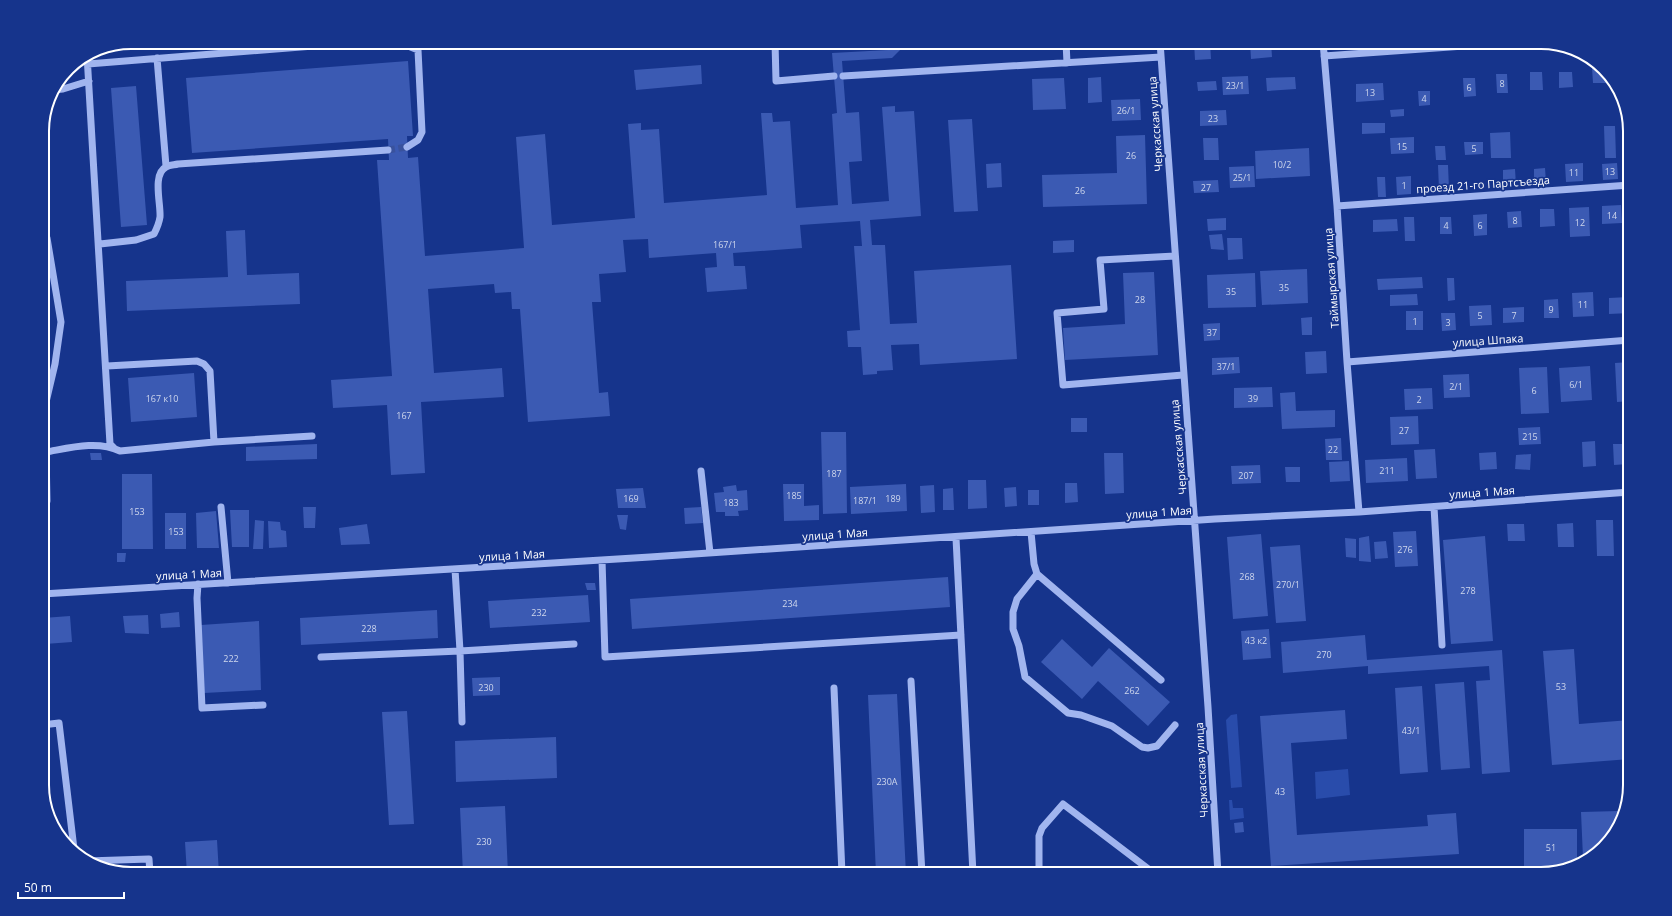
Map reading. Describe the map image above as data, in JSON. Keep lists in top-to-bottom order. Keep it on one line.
{"streets":{"street":["Черкасская улица","проезд 21-го Партсъезда","Таймырская улица","улица Шпака","улица 1 Мая"]},"crossings":[["Черкасская улица","улица 1 Мая"],["проезд 21-го Партсъезда","Таймырская улица"],["Таймырская улица","улица Шпака"],["Таймырская улица","улица 1 Мая"]],"house_numbers":["8","23/1","6","13","4","26/1","23","15","5","26","10/2","13","11","25/1","1","27","26","14","8","12","4","6","167/1","35","35","28","11","9","5","7","1","3","37","37/1","6/1","2/1","6","167 к10","39","2","167","27","215","22","211","187","207","185","169","189","187/1","183","153","153","276","268","270/1","278","234","232","228","43 к2","270","222","53","230","262","43/1","230А","43","230","51"],"scale_bar":"50 m"}
